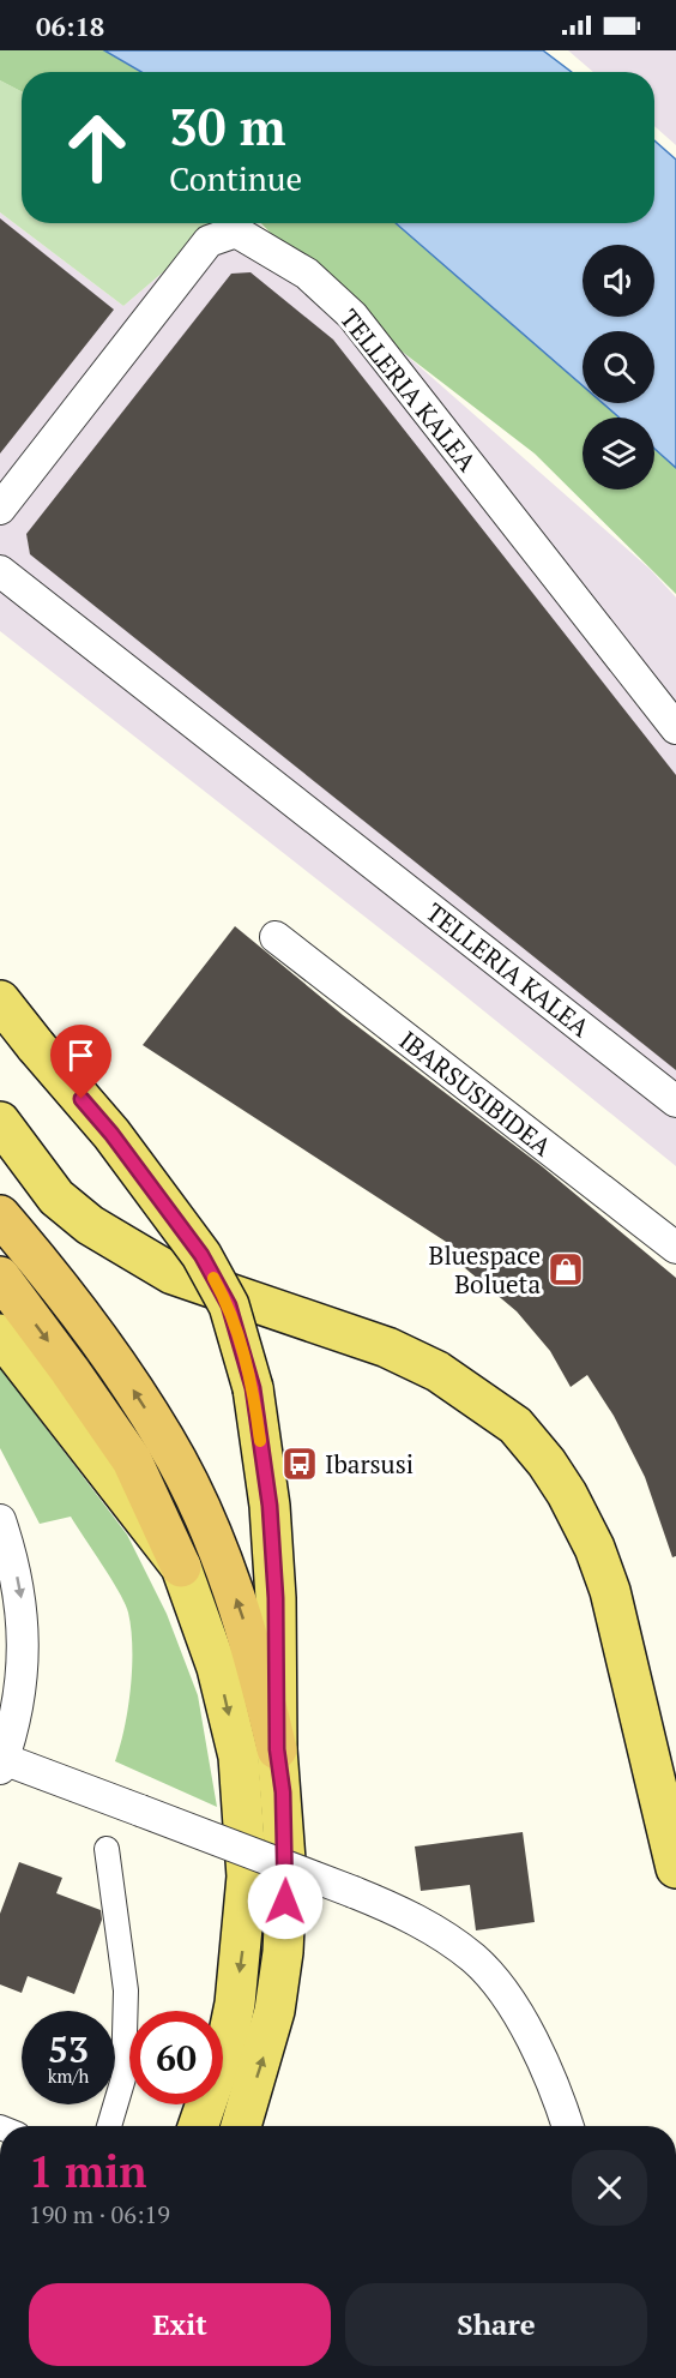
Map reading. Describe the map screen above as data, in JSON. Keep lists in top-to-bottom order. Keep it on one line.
{"streets":{"street":["TELLERIA KALEA","IBARSUSIBIDEA"]},"places":{"shop":["Bluespace Bolueta"],"bus stop":["Ibarsusi"]},"page":{"status":"06:18","turn":["30 m","Continue"],"speed":"53 km/h","limit":"60","heading":["1 min","190 m · 06:19"],"buttons":["Exit","Share"]}}
